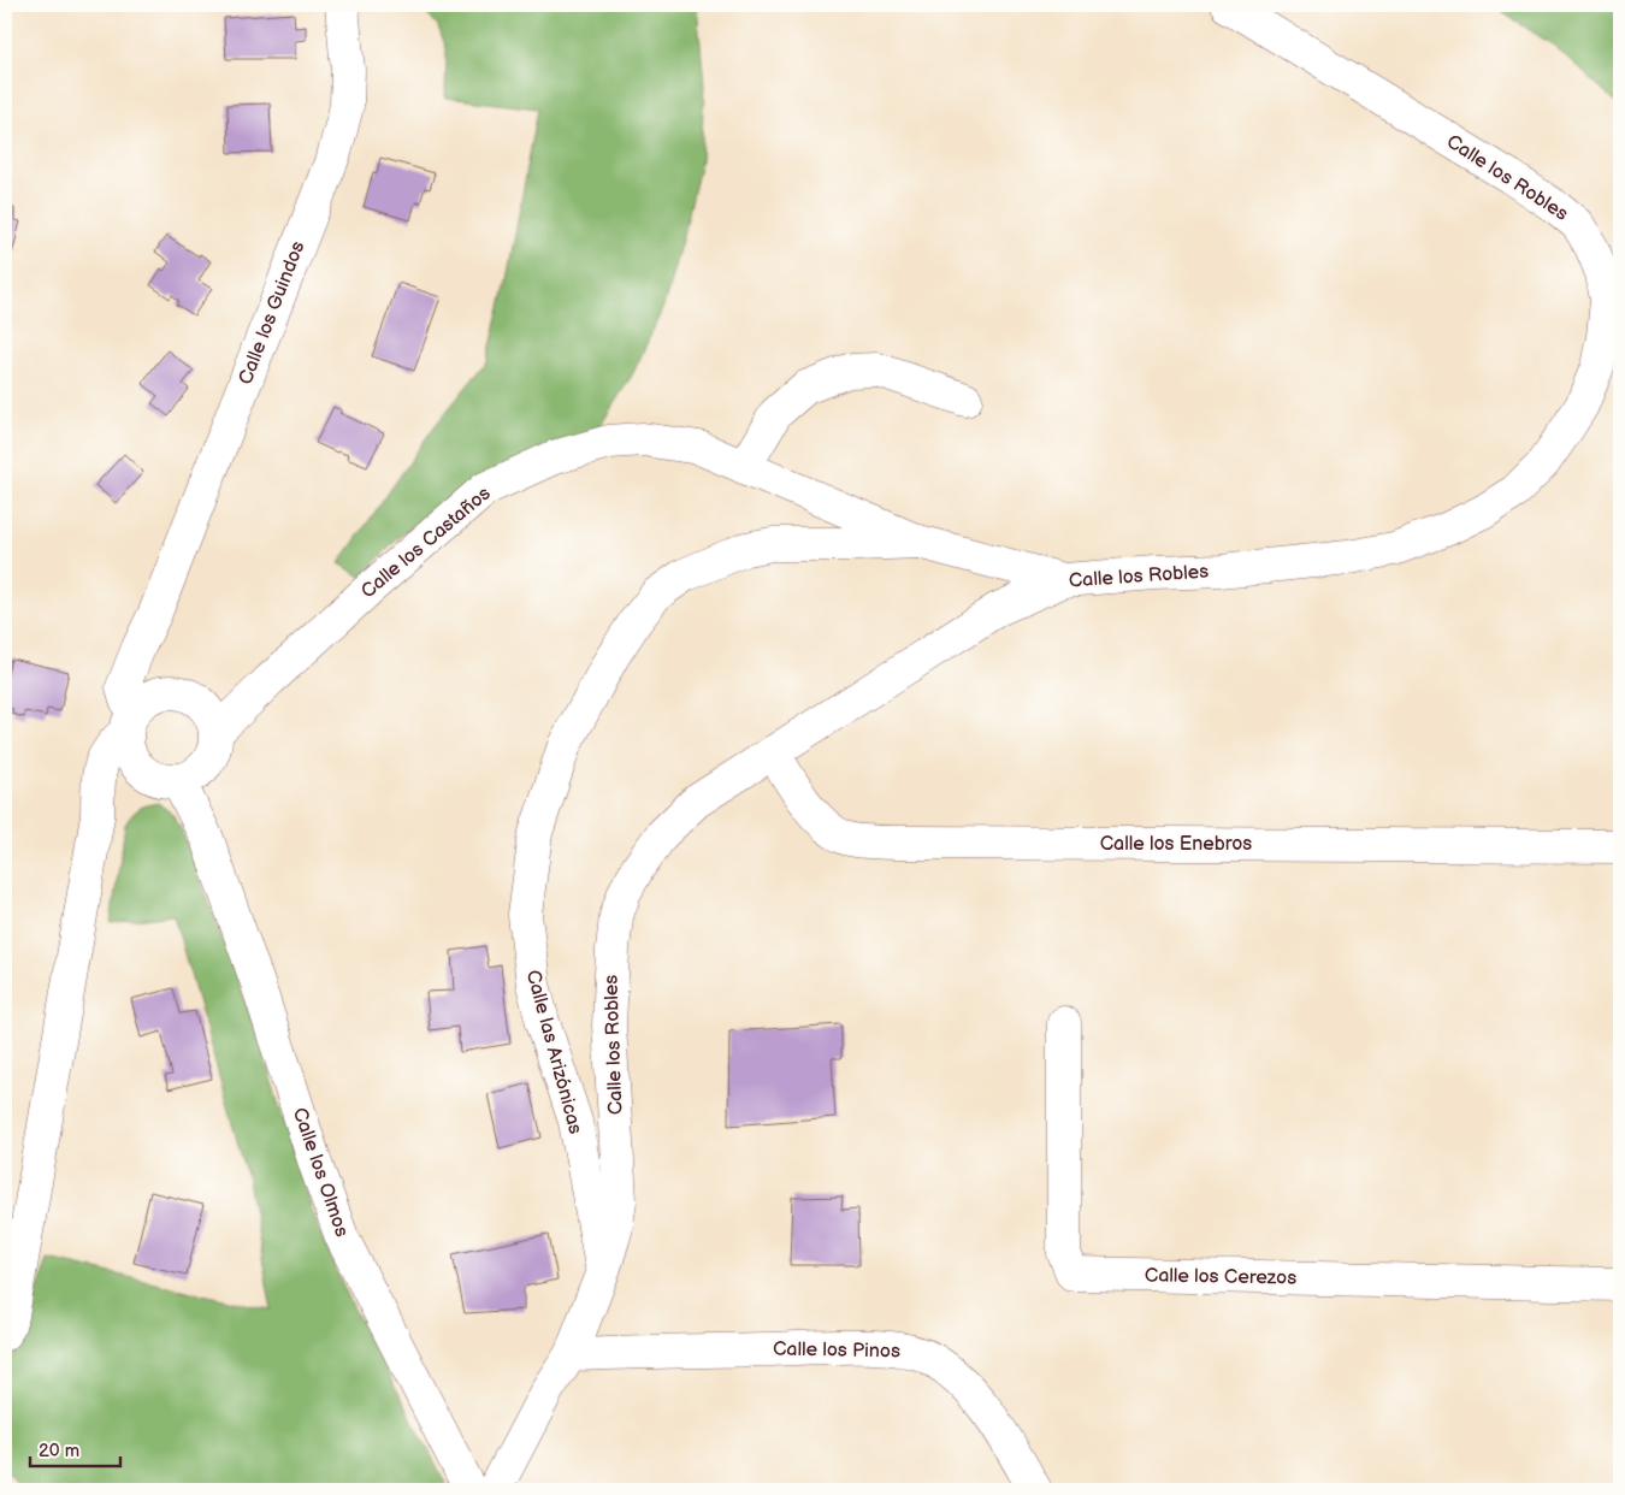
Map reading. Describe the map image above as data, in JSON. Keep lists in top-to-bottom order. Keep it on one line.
{"streets":{"street":["Calle los Robles","Calle los Guindos","Calle los Castaños","Calle los Enebros","Calle las Arizónicas","Calle los Olmos","Calle los Cerezos","Calle los Pinos"]},"crossings":[["Calle los Robles","Calle los Castaños"],["Calle los Robles","Calle los Enebros"],["Calle los Robles","Calle las Arizónicas"],["Calle los Robles","Calle los Pinos"],["Calle los Guindos","Calle los Castaños"],["Calle los Guindos","Calle los Olmos"],["Calle los Castaños","Calle las Arizónicas"],["Calle los Castaños","Calle los Olmos"]],"scale_bar":"20 m"}
